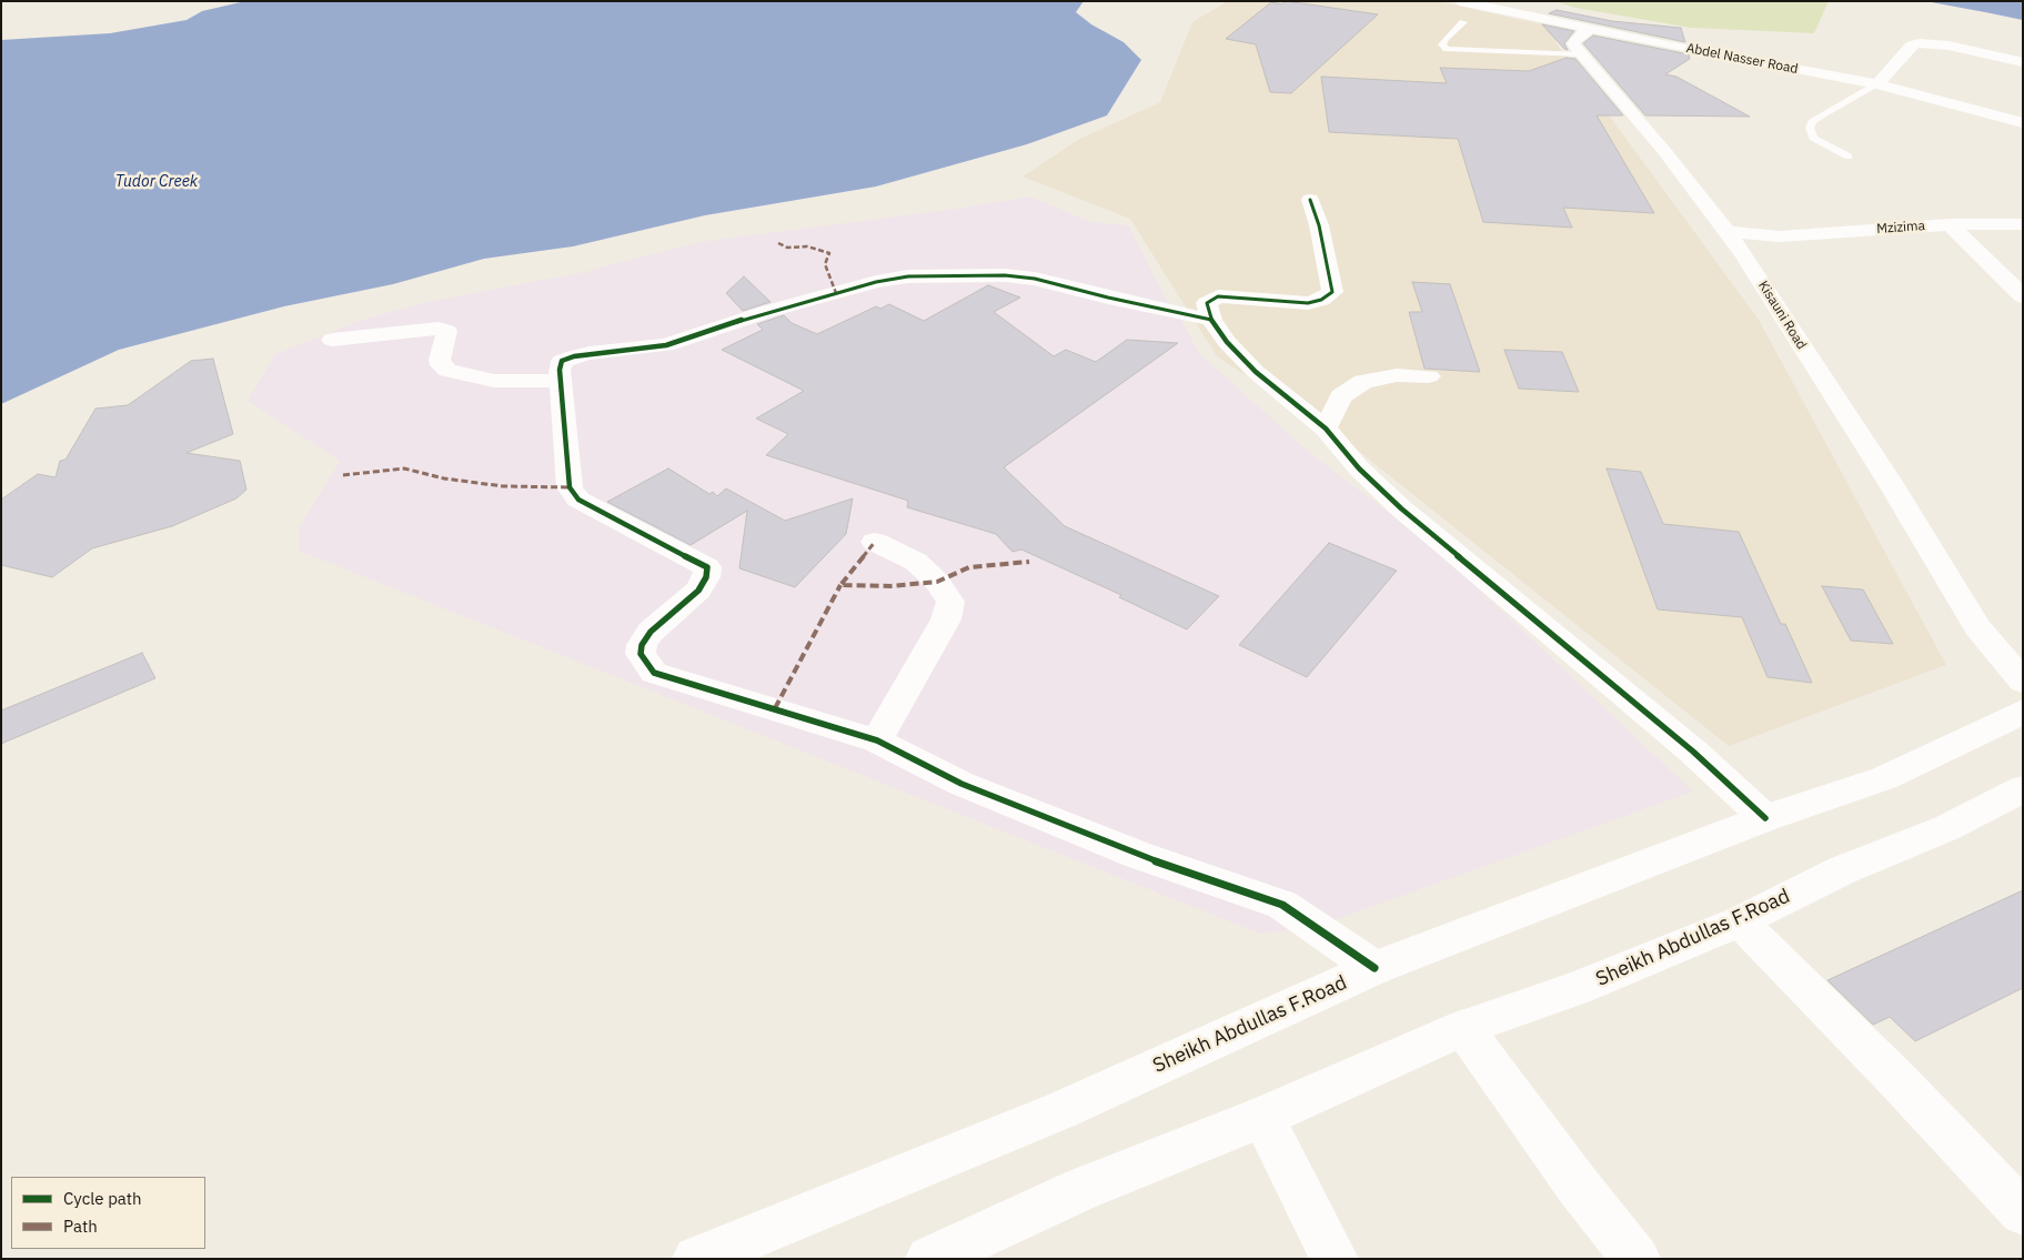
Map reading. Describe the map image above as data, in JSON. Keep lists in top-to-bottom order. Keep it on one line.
{"streets":{"street":["Abdel Nasser Road","Mzizima","Kisauni Road","Sheikh Abdullas F.Road"]},"water":["Tudor Creek"],"legend":["Cycle path","Path"]}
